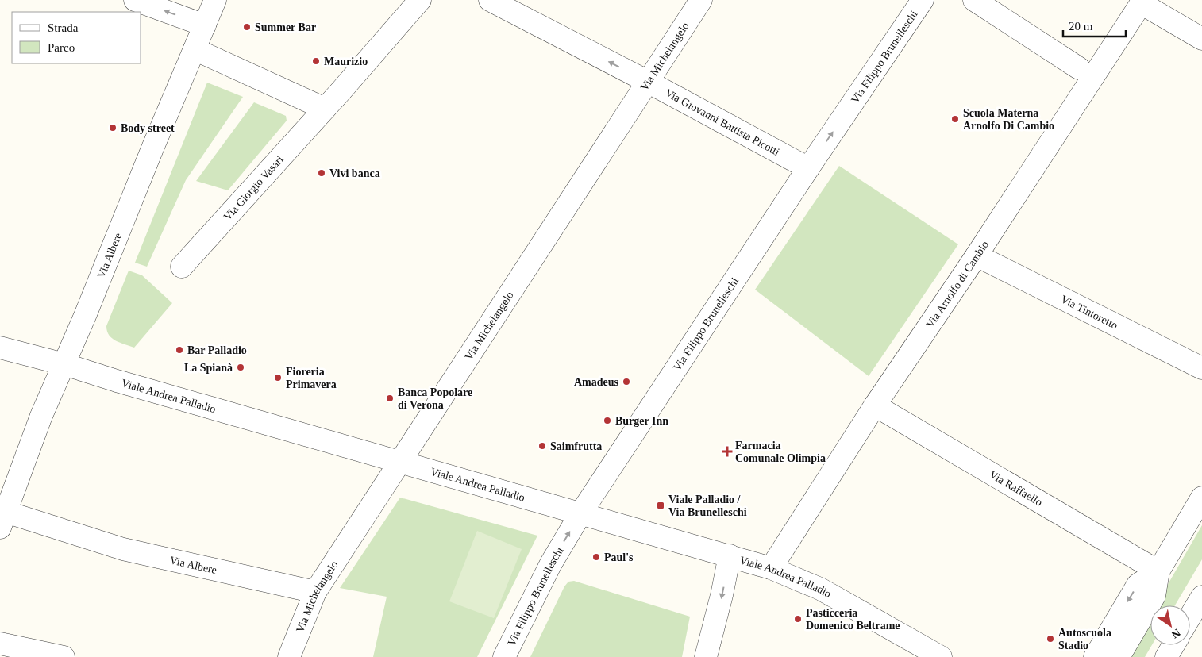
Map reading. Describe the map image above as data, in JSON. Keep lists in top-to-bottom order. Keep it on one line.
{"streets":{"street":["Via Michelangelo","Via Filippo Brunelleschi","Via Giovanni Battista Picotti","Via Giorgio Vasari","Via Albere","Via Arnolfo di Cambio","Via Tintoretto","Viale Andrea Palladio","Via Raffaello"]},"crossings":[["Via Michelangelo","Via Giovanni Battista Picotti"],["Via Michelangelo","Via Albere"],["Via Michelangelo","Viale Andrea Palladio"],["Via Filippo Brunelleschi","Via Giovanni Battista Picotti"],["Via Filippo Brunelleschi","Viale Andrea Palladio"],["Via Albere","Viale Andrea Palladio"],["Via Arnolfo di Cambio","Via Tintoretto"],["Via Arnolfo di Cambio","Viale Andrea Palladio"],["Via Arnolfo di Cambio","Via Raffaello"]],"one_way":["Via Filippo Brunelleschi","Via Giovanni Battista Picotti"],"places":{"other":["Summer Bar","Maurizio","Scuola Materna Arnolfo Di Cambio","Body street","Vivi banca","Bar Palladio","La Spianà","Fioreria Primavera","Amadeus","Banca Popolare di Verona","Burger Inn","Saimfrutta","Paul's","Pasticceria Domenico Beltrame","Autoscuola Stadio"],"health":["Farmacia Comunale Olimpia"],"transit":["Viale Palladio / Via Brunelleschi"]},"legend":["Strada","Parco"],"scale_bar":"20 m","north":"bottom right"}
